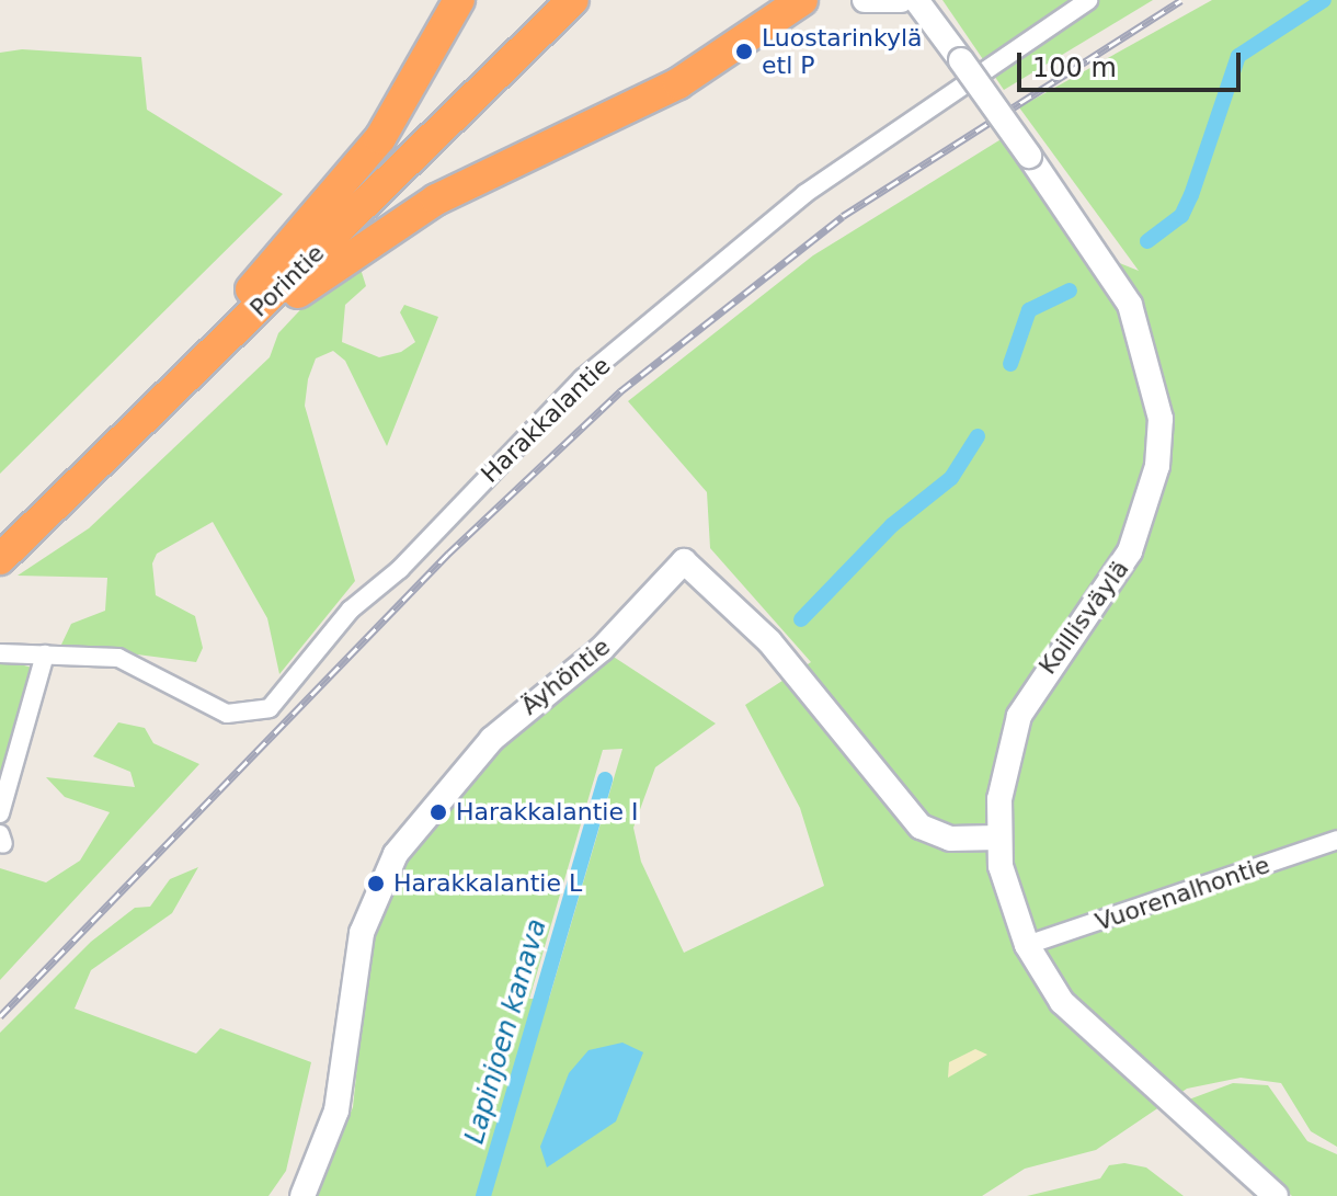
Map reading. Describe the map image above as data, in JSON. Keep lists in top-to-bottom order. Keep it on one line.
{"streets":{"highway":["Porintie"],"main road":["Koillisväylä","Äyhöntie"],"street":["Harakkalantie","Vuorenalhontie"]},"crossings":[["Koillisväylä","Äyhöntie"],["Koillisväylä","Vuorenalhontie"]],"water":["Lapinjoen kanava"],"places":["Luostarinkylä etl P","Harakkalantie I","Harakkalantie L"],"scale_bar":"100 m"}
